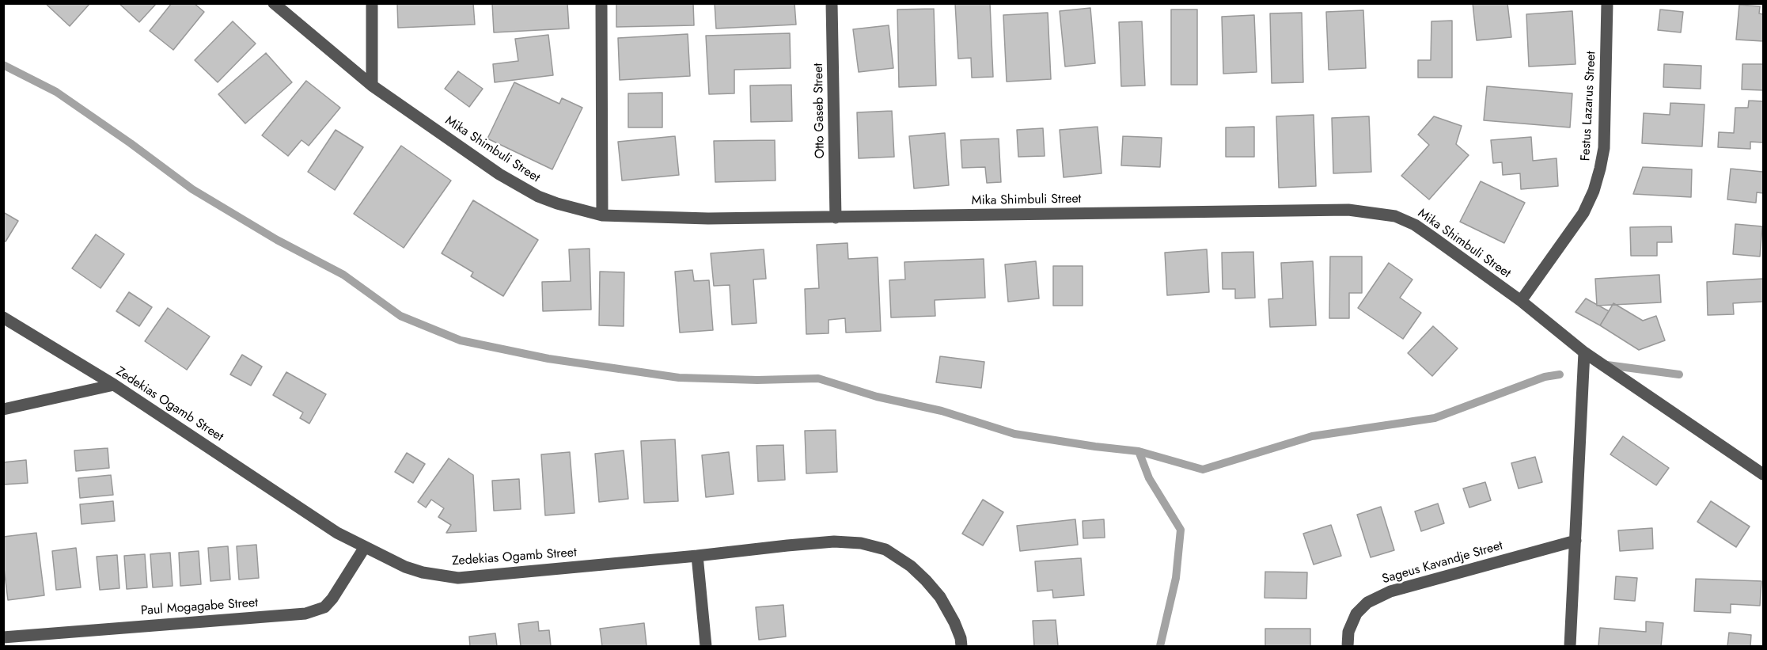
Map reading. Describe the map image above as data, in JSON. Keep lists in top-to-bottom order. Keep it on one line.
{"streets":{"street":["Festus Lazarus Street","Otto Gaseb Street","Mika Shimbuli Street","Zedekias Ogamb Street","Sageus Kavandje Street","Paul Mogagabe Street"]},"crossings":[["Festus Lazarus Street","Mika Shimbuli Street"],["Otto Gaseb Street","Mika Shimbuli Street"],["Zedekias Ogamb Street","Paul Mogagabe Street"]]}
